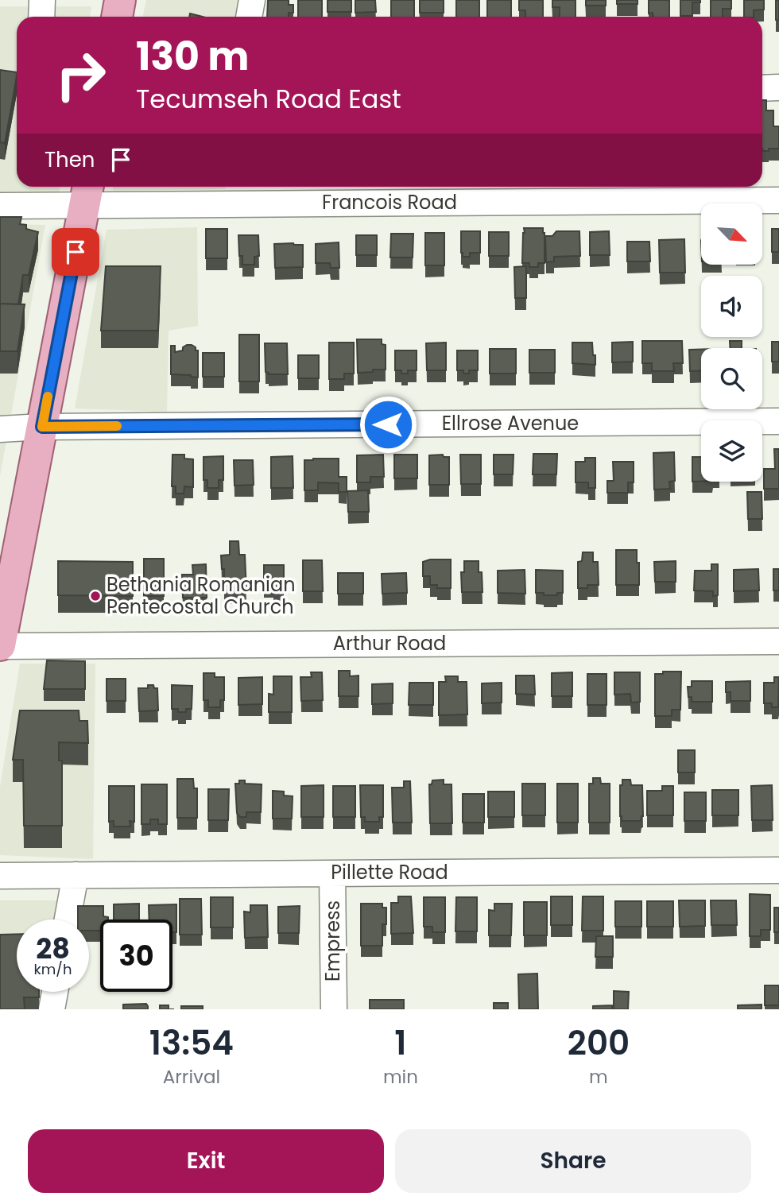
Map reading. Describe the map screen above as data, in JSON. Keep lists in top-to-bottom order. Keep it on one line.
{"streets":{"street":["Francois Road","Ellrose Avenue","Arthur Road","Pillette Road","Empress"]},"crossings":[["Pillette Road","Empress"]],"places":["Bethania Romanian Pentecostal Church"],"north":"bottom right","page":{"turn":["130 m","Tecumseh Road East"],"then":"Then","speed":"28 km/h","limit":"30","eta":["13:54","Arrival","1","min","200","m"],"buttons":["Exit","Share"]}}
